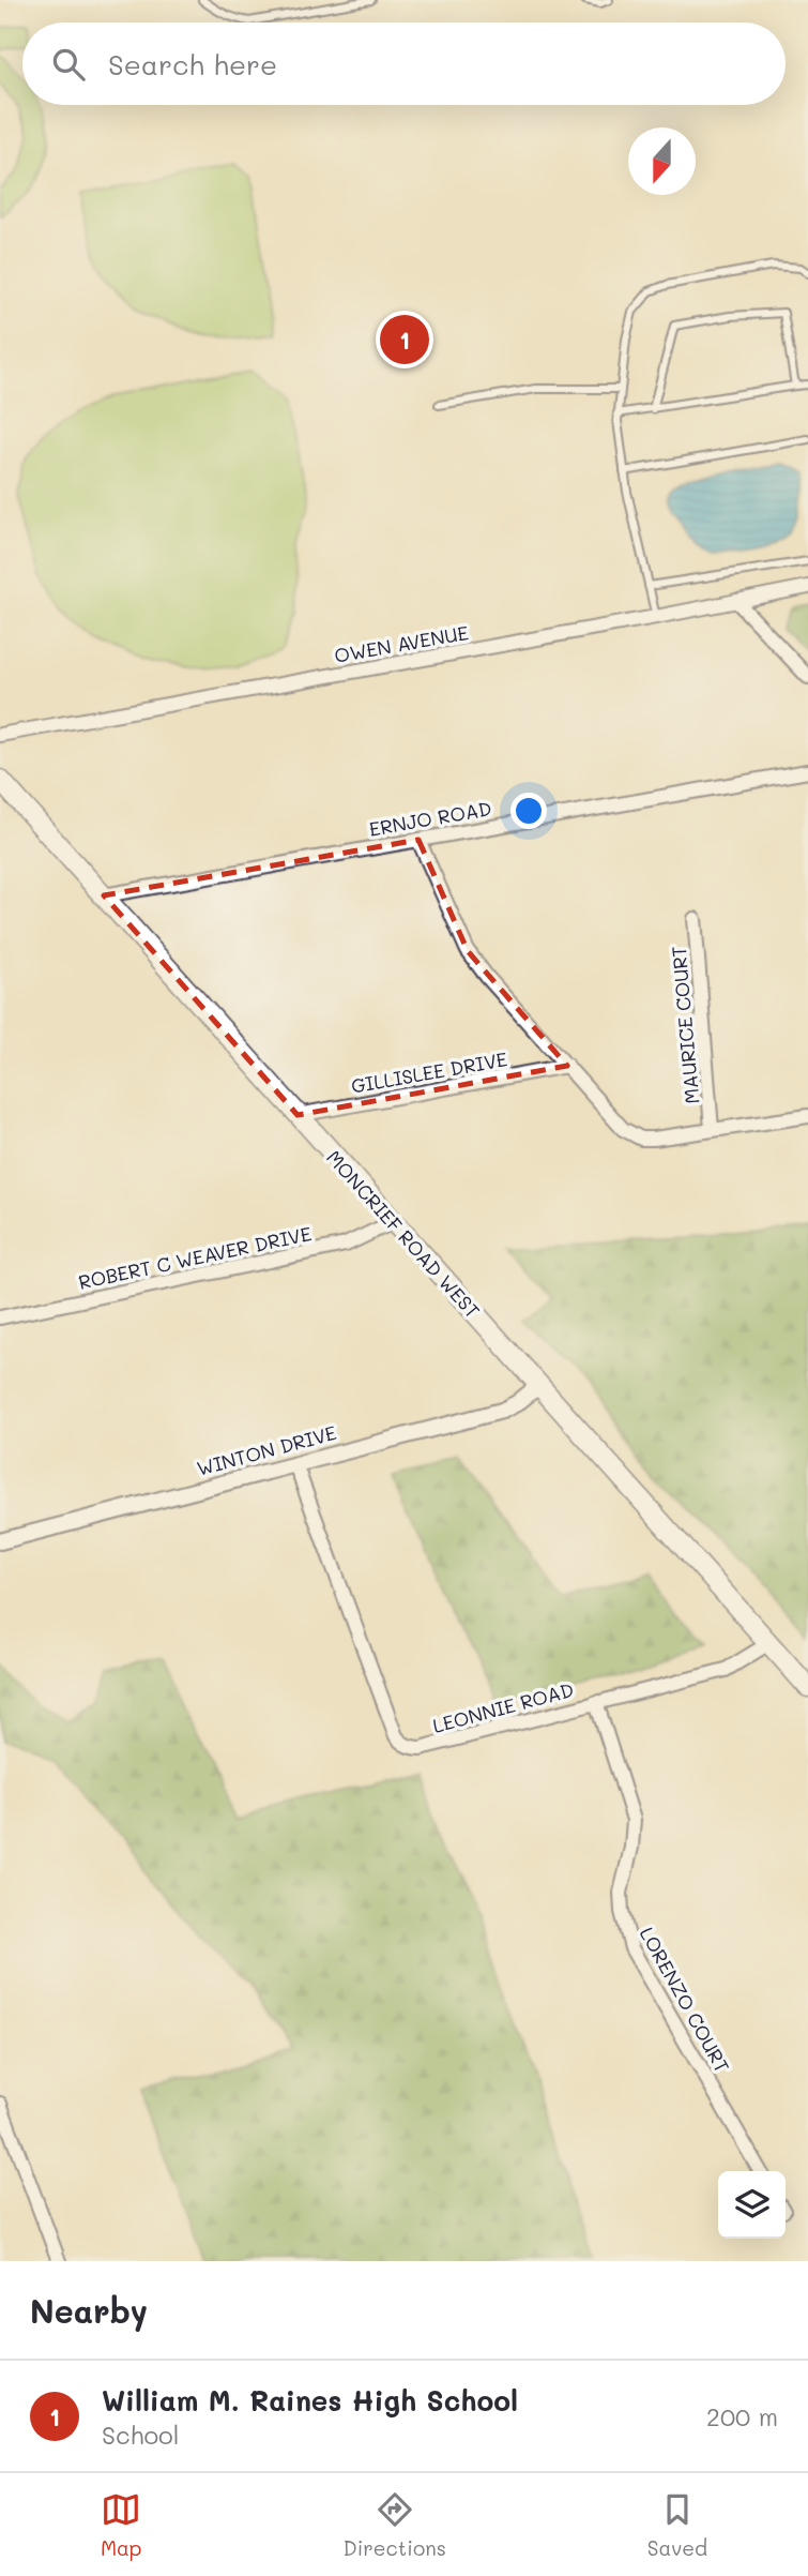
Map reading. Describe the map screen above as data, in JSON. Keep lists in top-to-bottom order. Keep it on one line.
{"streets":{"main road":["MONCRIEF ROAD WEST"],"street":["OWEN AVENUE","ERNJO ROAD","MAURICE COURT","GILLISLEE DRIVE","ROBERT C WEAVER DRIVE","WINTON DRIVE","LEONNIE ROAD","LORENZO COURT"]},"crossings":[["ERNJO ROAD","MONCRIEF ROAD WEST"],["GILLISLEE DRIVE","MONCRIEF ROAD WEST"],["MONCRIEF ROAD WEST","ROBERT C WEAVER DRIVE"],["MONCRIEF ROAD WEST","WINTON DRIVE"],["MONCRIEF ROAD WEST","LEONNIE ROAD"],["WINTON DRIVE","LEONNIE ROAD"],["LEONNIE ROAD","LORENZO COURT"]],"north":"bottom","page":{"search":"Search here","pins":"1","heading":"Nearby","list":[{"mark":"1","name":"William M. Raines High School","note":"School","value":"200 m"}],"nav":["Map","Directions","Saved"]}}
